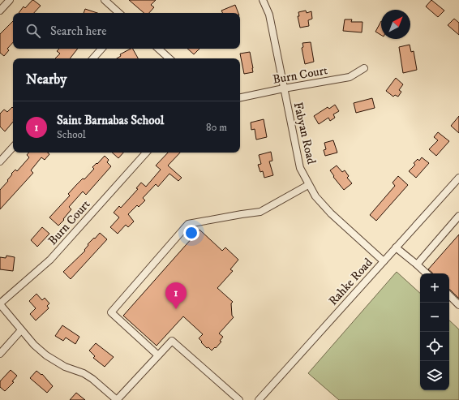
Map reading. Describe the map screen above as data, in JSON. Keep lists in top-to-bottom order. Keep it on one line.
{"streets":{"street":["Burn Court","Fabyan Road","Rahke Road"]},"crossings":[["Burn Court","Fabyan Road"],["Fabyan Road","Rahke Road"]],"north":"top right","page":{"search":"Search here","heading":"Nearby","list":[{"mark":"1","name":"Saint Barnabas School","note":"School","value":"80 m"}],"map_buttons":["+","−"],"pins":"1"}}
